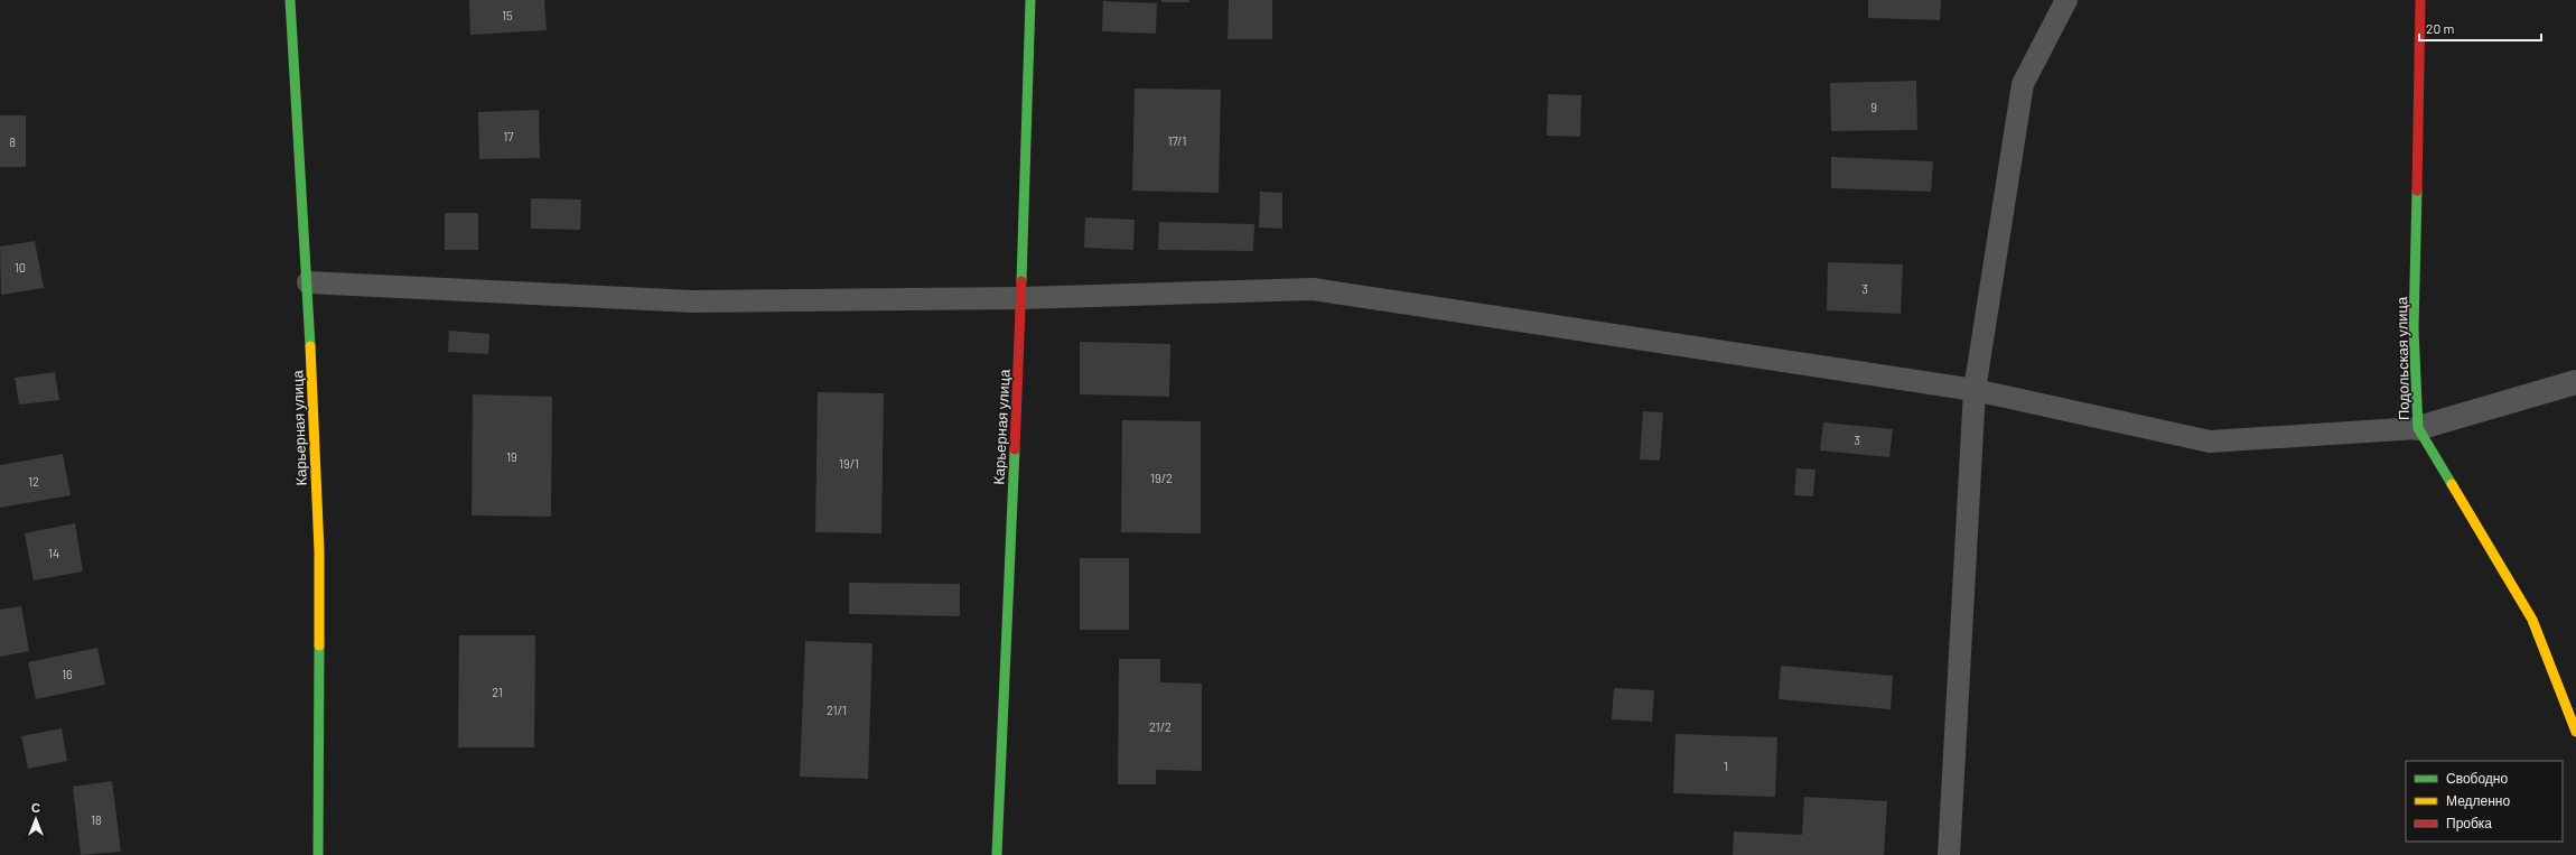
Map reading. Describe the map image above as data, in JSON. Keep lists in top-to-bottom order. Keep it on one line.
{"streets":{"street":["Подольская улица","Карьерная улица"]},"house_numbers":["15","9","17","17/1","8","10","3","3","19","19/1","19/2","12","14","16","21","21/1","21/2","1","18"],"legend":["Свободно","Медленно","Пробка"],"scale_bar":"20 m","north":"top"}
